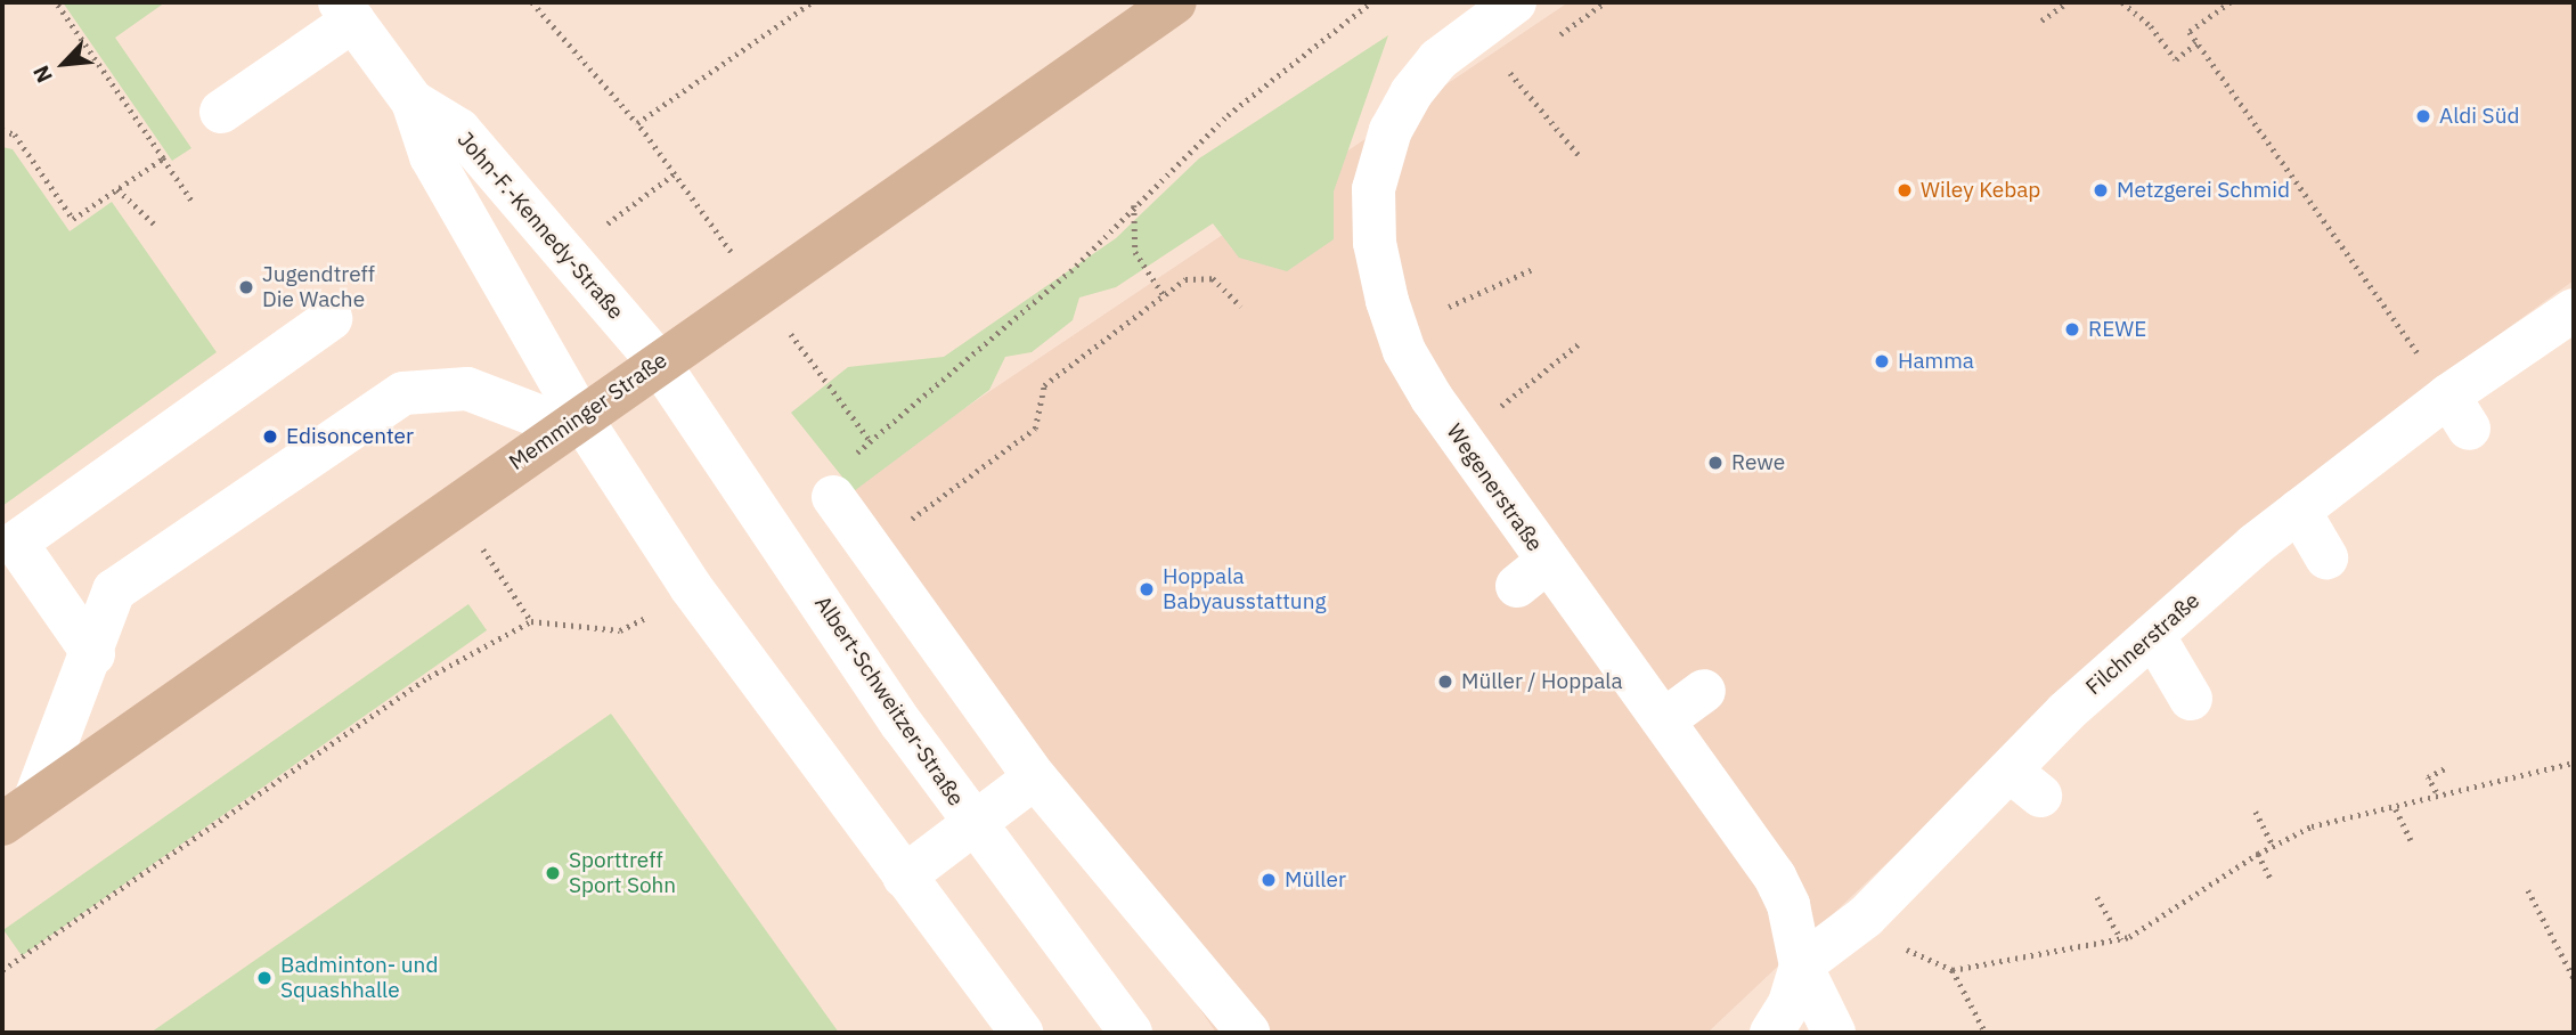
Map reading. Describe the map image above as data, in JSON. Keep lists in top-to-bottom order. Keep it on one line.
{"streets":{"main road":["Memminger Straße"],"street":["John-F.-Kennedy-Straße","Wegenerstraße","Filchnerstraße","Albert-Schweitzer-Straße"]},"crossings":[["John-F.-Kennedy-Straße","Memminger Straße"],["John-F.-Kennedy-Straße","Albert-Schweitzer-Straße"],["Memminger Straße","Albert-Schweitzer-Straße"],["Wegenerstraße","Filchnerstraße"]],"places":["Aldi Süd","Wiley Kebap","Metzgerei Schmid","Jugendtreff Die Wache","REWE","Hamma","Edisoncenter","Rewe","Hoppala Babyausstattung","Müller / Hoppala","Sporttreff Sport Sohn","Müller","Badminton- und Squashhalle"],"north":"bottom left"}
